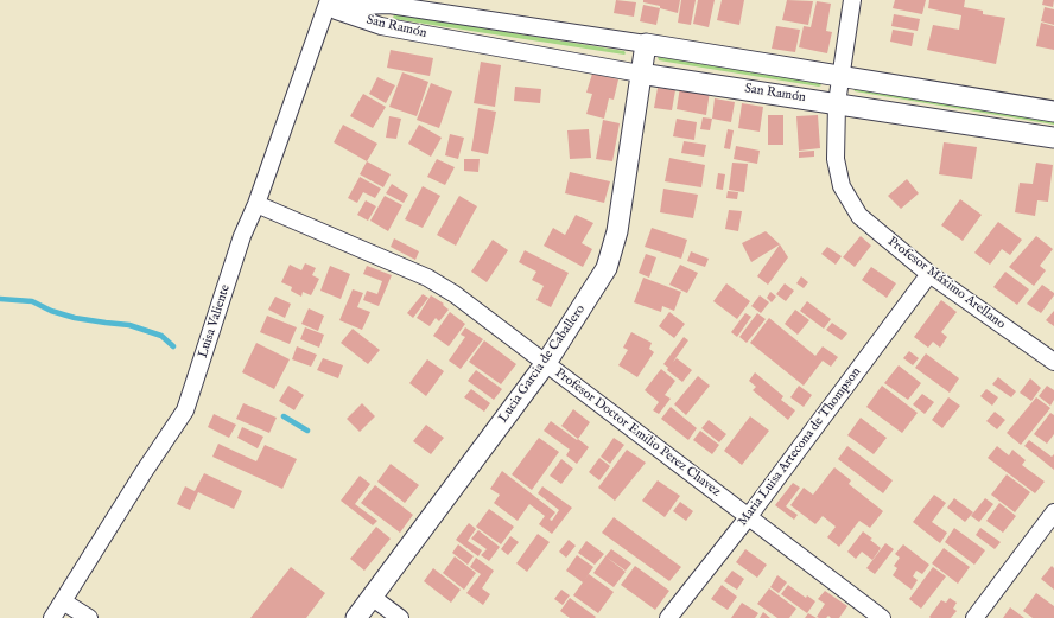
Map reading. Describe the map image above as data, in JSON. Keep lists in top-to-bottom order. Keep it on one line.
{"streets":{"street":["San Ramón","Profesor Máximo Arellano","Luisa Valiente","Lucia Garcia de Caballero","Profesor Doctor Emilio Perez Chavez","Maria Luisa Artecona de Thompson"]},"crossings":[["San Ramón","Profesor Máximo Arellano"],["San Ramón","Luisa Valiente"],["San Ramón","Lucia Garcia de Caballero"],["Profesor Máximo Arellano","Maria Luisa Artecona de Thompson"],["Luisa Valiente","Profesor Doctor Emilio Perez Chavez"],["Lucia Garcia de Caballero","Profesor Doctor Emilio Perez Chavez"],["Profesor Doctor Emilio Perez Chavez","Maria Luisa Artecona de Thompson"]]}
